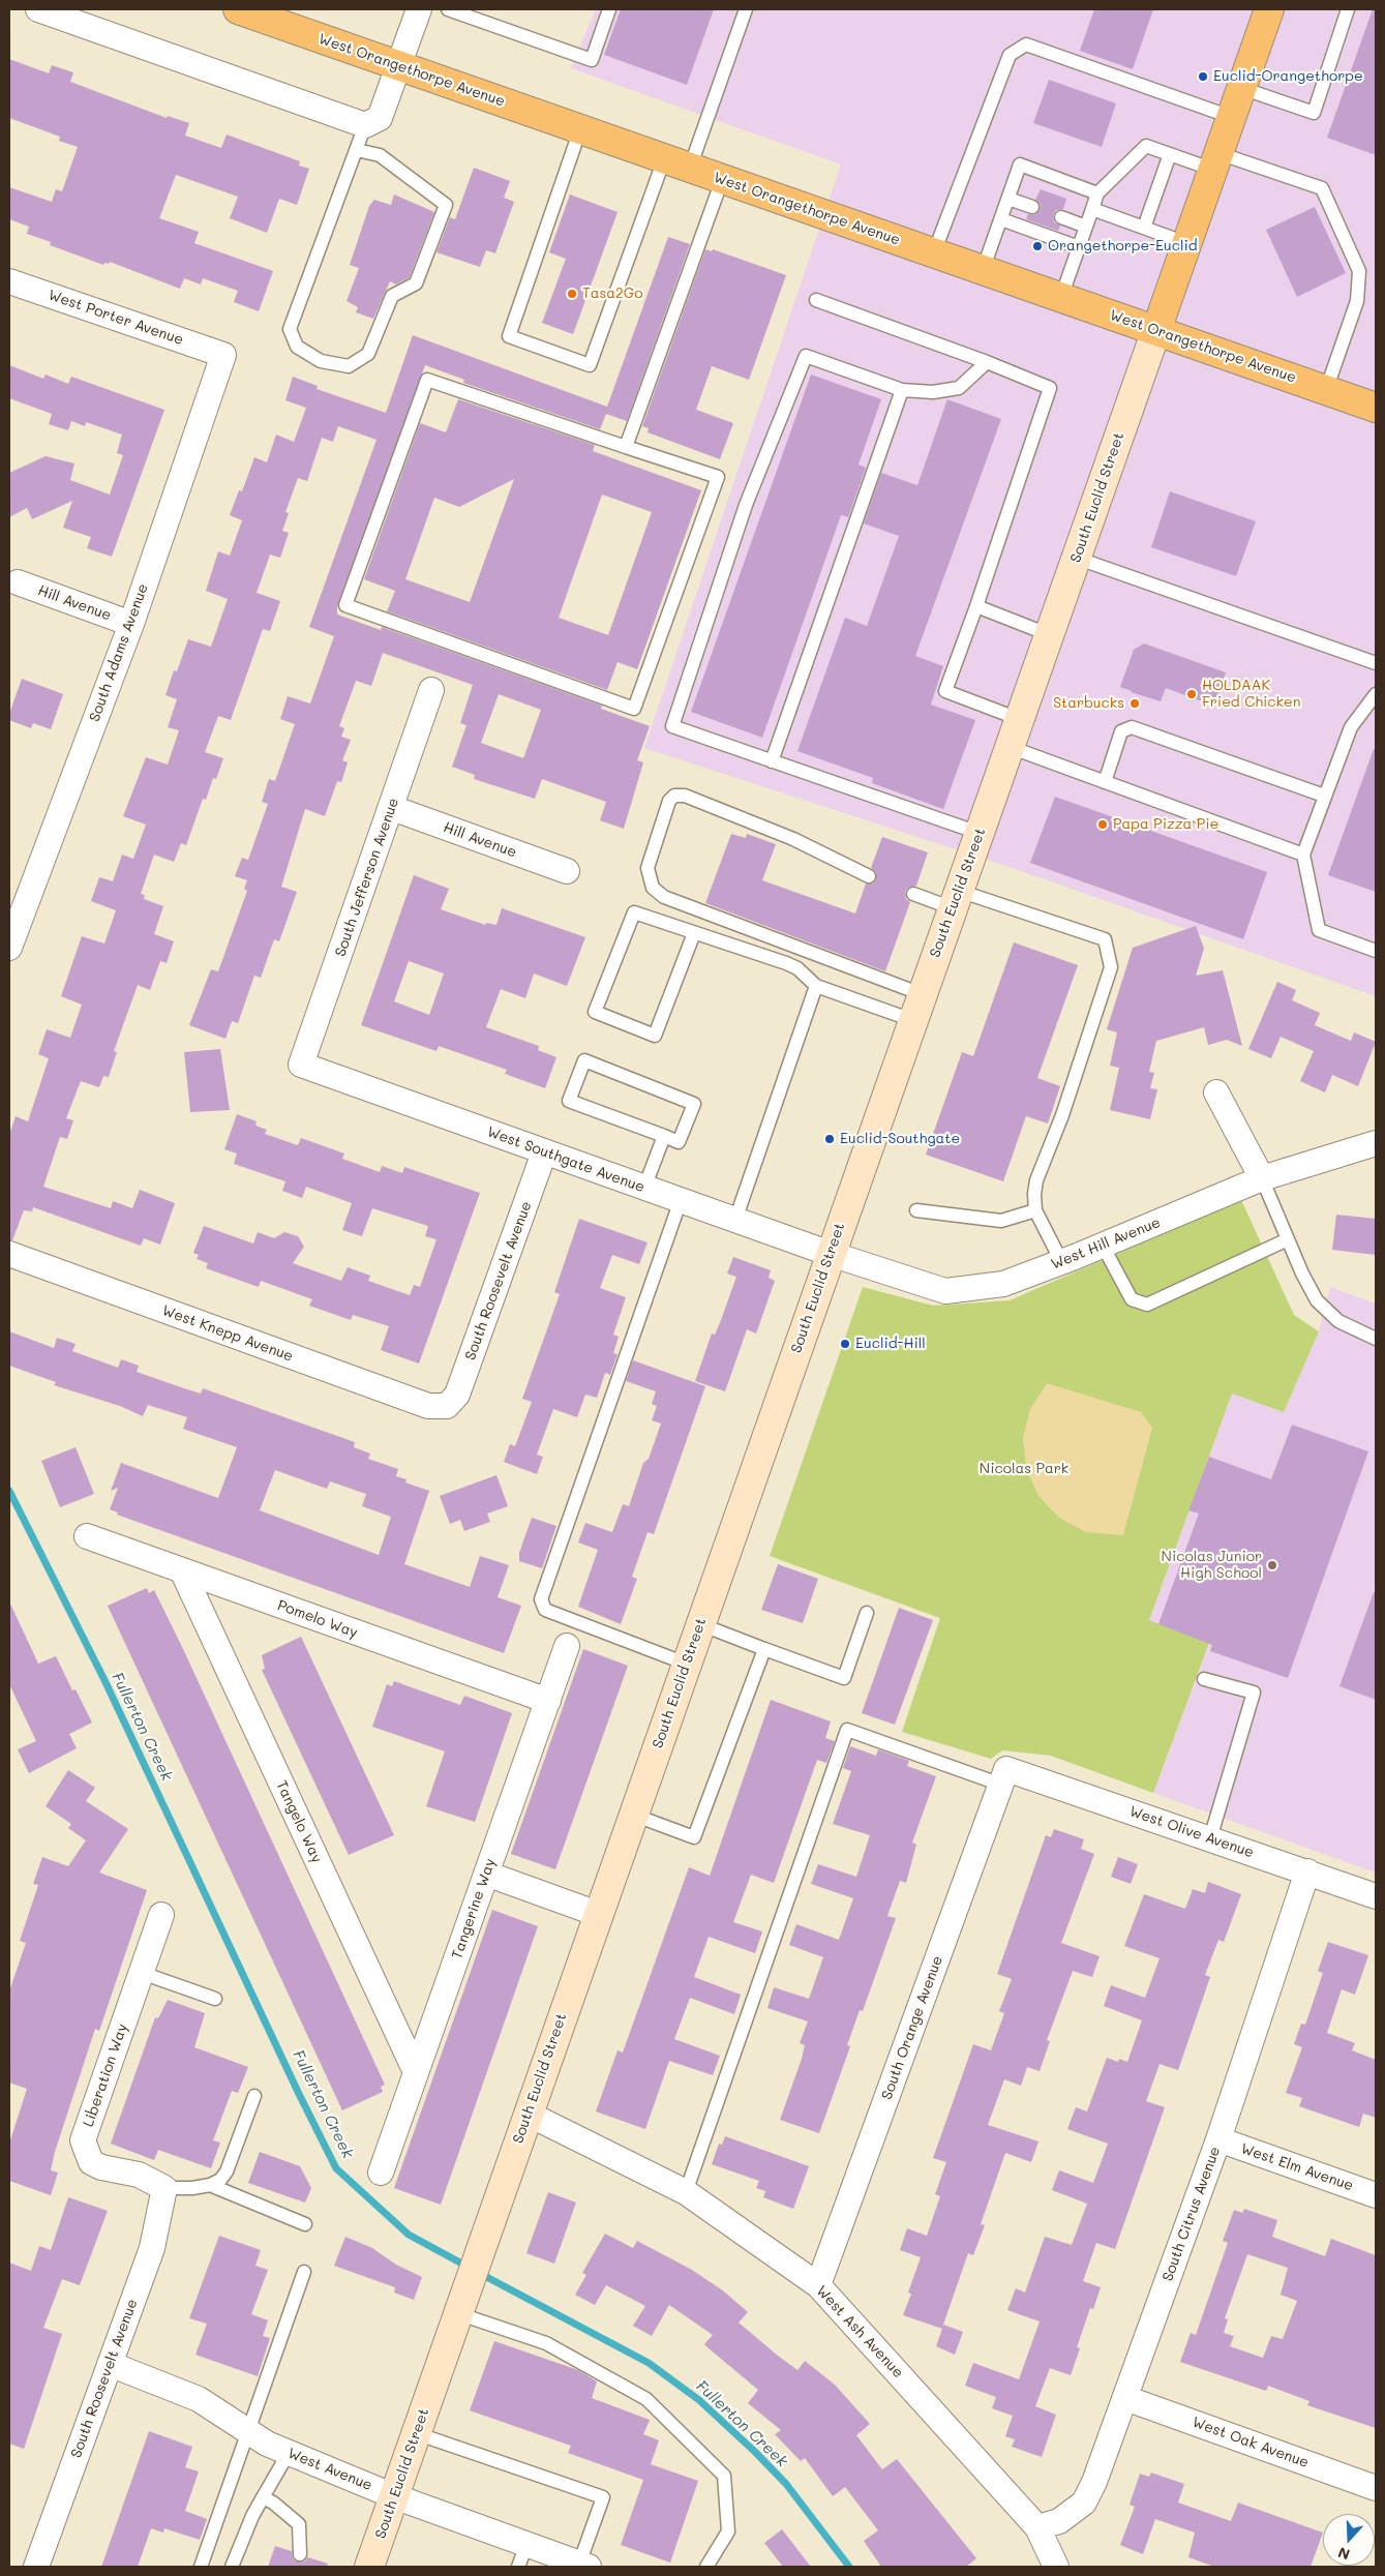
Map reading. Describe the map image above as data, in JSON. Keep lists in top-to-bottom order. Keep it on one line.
{"streets":{"main road":["West Orangethorpe Avenue","South Euclid Street"],"street":["West Porter Avenue","Hill Avenue","South Adams Avenue","South Jefferson Avenue","West Southgate Avenue","West Hill Avenue","South Roosevelt Avenue","West Knepp Avenue","Pomelo Way","Tangelo Way","West Olive Avenue","Tangerine Way","South Orange Avenue","Liberation Way","West Elm Avenue","South Citrus Avenue","West Ash Avenue","West Oak Avenue","West Avenue"]},"crossings":[["West Orangethorpe Avenue","South Euclid Street"],["West Porter Avenue","South Adams Avenue"],["South Euclid Street","West Southgate Avenue"],["South Euclid Street","West Hill Avenue"],["South Euclid Street","West Ash Avenue"],["South Euclid Street","West Avenue"],["Hill Avenue","South Adams Avenue"],["Hill Avenue","South Jefferson Avenue"],["South Jefferson Avenue","West Southgate Avenue"],["West Southgate Avenue","West Hill Avenue"],["West Southgate Avenue","South Roosevelt Avenue"],["South Roosevelt Avenue","West Knepp Avenue"],["South Roosevelt Avenue","Liberation Way"],["South Roosevelt Avenue","West Avenue"],["Pomelo Way","Tangelo Way"],["Pomelo Way","Tangerine Way"],["Tangelo Way","Tangerine Way"],["West Olive Avenue","South Orange Avenue"],["West Olive Avenue","South Citrus Avenue"],["South Orange Avenue","West Ash Avenue"],["West Elm Avenue","South Citrus Avenue"],["South Citrus Avenue","West Ash Avenue"],["South Citrus Avenue","West Oak Avenue"]],"water":["Fullerton Creek"],"parks":["Nicolas Park"],"places":["Euclid-Orangethorpe","Orangethorpe-Euclid","Tasa2Go","HOLDAAK Fried Chicken","Starbucks","Papa Pizza Pie","Euclid-Southgate","Euclid-Hill","Nicolas Junior High School"],"north":"bottom"}
